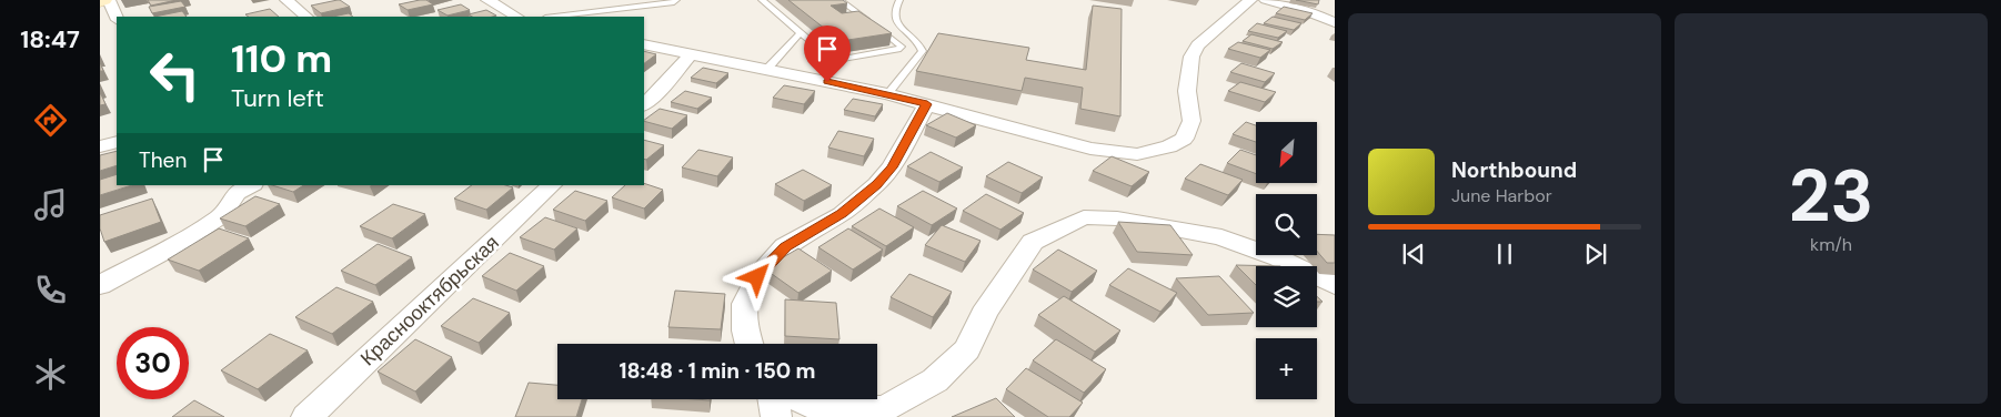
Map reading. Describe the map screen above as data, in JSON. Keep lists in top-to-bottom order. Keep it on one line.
{"streets":{"street":["Краснооктябрьская"]},"north":"bottom left","page":{"tabs":"18:47","tile":["23","km/h"],"turn":["110 m","Turn left"],"map_buttons":"+","then":"Then","song":["Northbound","June Harbor"],"limit":"30","trip":"18:48 · 1 min · 150 m"}}
